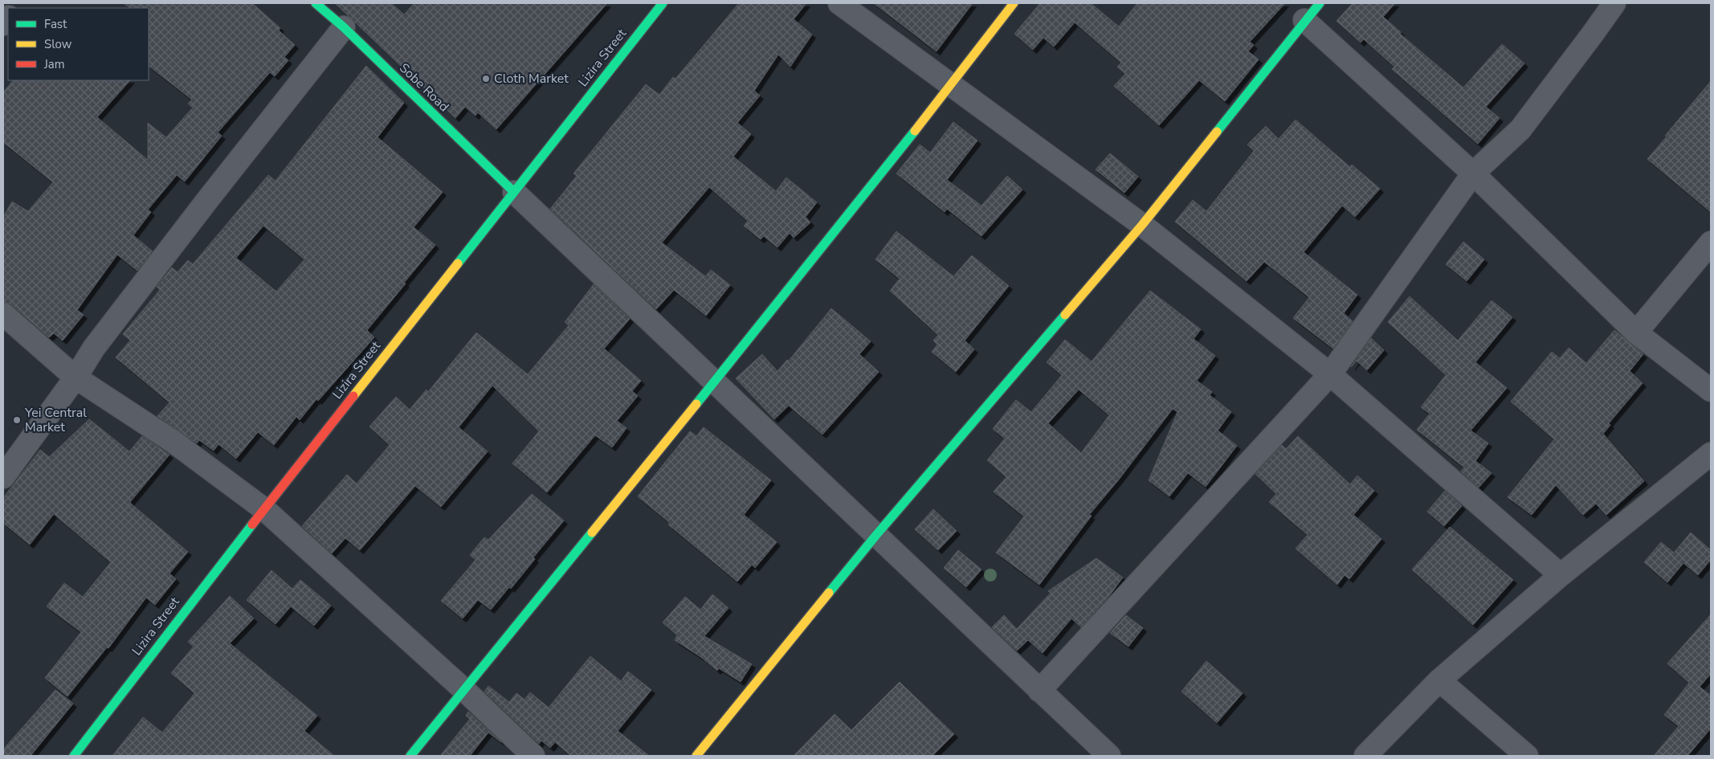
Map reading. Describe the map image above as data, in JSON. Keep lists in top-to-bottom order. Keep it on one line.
{"streets":{"street":["Lizira Street","Sobe Road"]},"crossings":[["Lizira Street","Sobe Road"]],"places":["Cloth Market","Yei Central Market"],"legend":["Fast","Slow","Jam"]}
